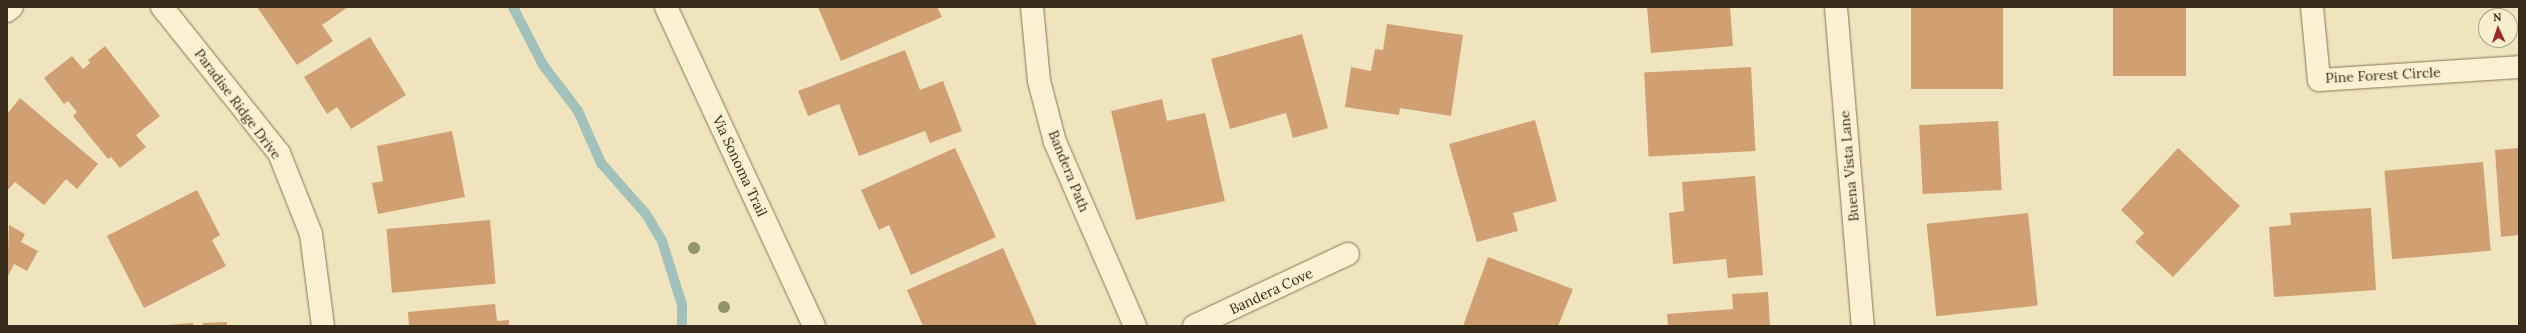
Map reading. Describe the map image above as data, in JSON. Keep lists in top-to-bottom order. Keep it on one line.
{"streets":{"street":["Pine Forest Circle","Paradise Ridge Drive","Via Sonoma Trail","Buena Vista Lane","Bandera Path","Bandera Cove"]},"north":"top"}
